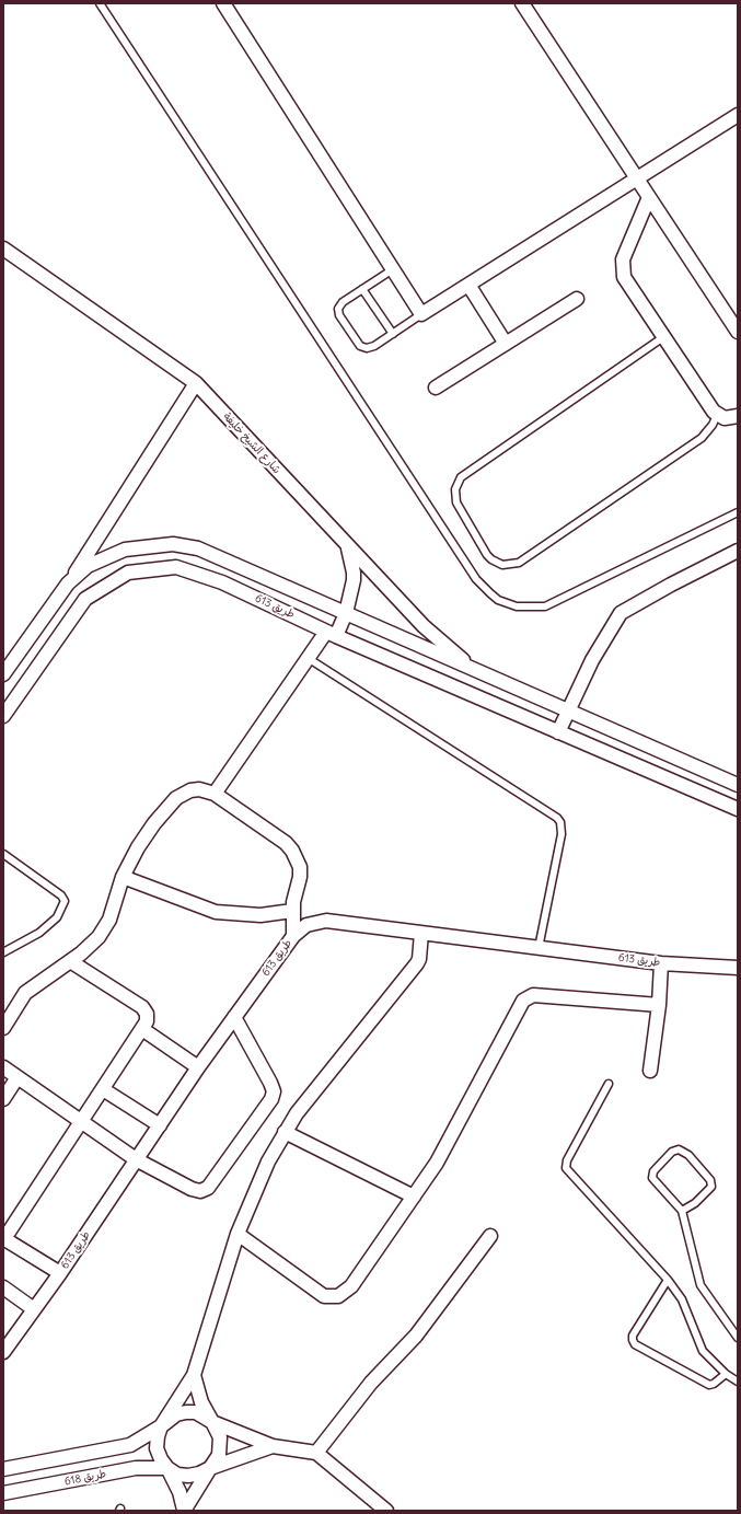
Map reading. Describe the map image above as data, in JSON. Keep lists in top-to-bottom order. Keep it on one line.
{"streets":{"street":["شارع الشيخ خليفة","طريق 613","طريق 618"]},"crossings":[["شارع الشيخ خليفة","طريق 613"]]}
